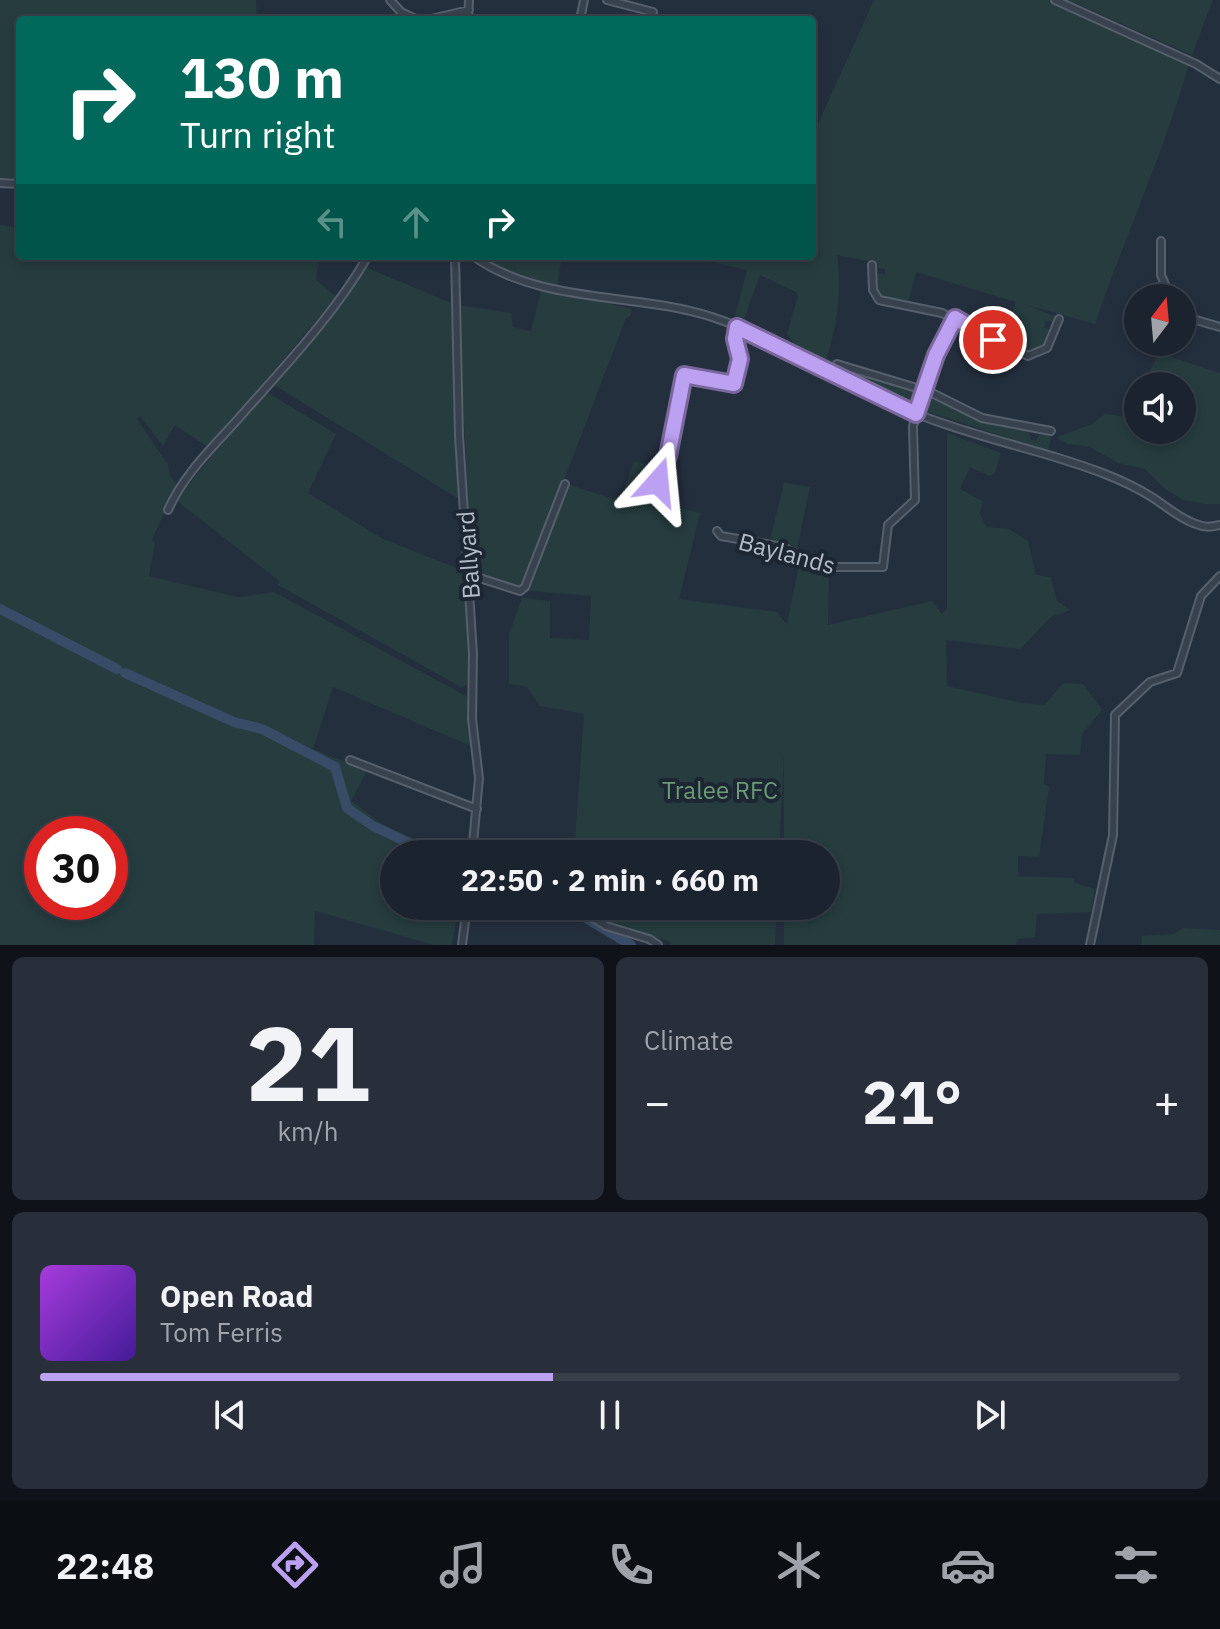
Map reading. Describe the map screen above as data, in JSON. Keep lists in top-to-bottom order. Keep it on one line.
{"streets":{"street":["Baylands","Ballyard"]},"parks":["Tralee RFC"],"north":"top","page":{"turn":["130 m","Turn right"],"limit":"30","trip":"22:50 · 2 min · 660 m","tile":[["21","km/h"],"Climate"],"heat":["−","21°","+"],"song":["Open Road","Tom Ferris"],"tabs":"22:48"}}
